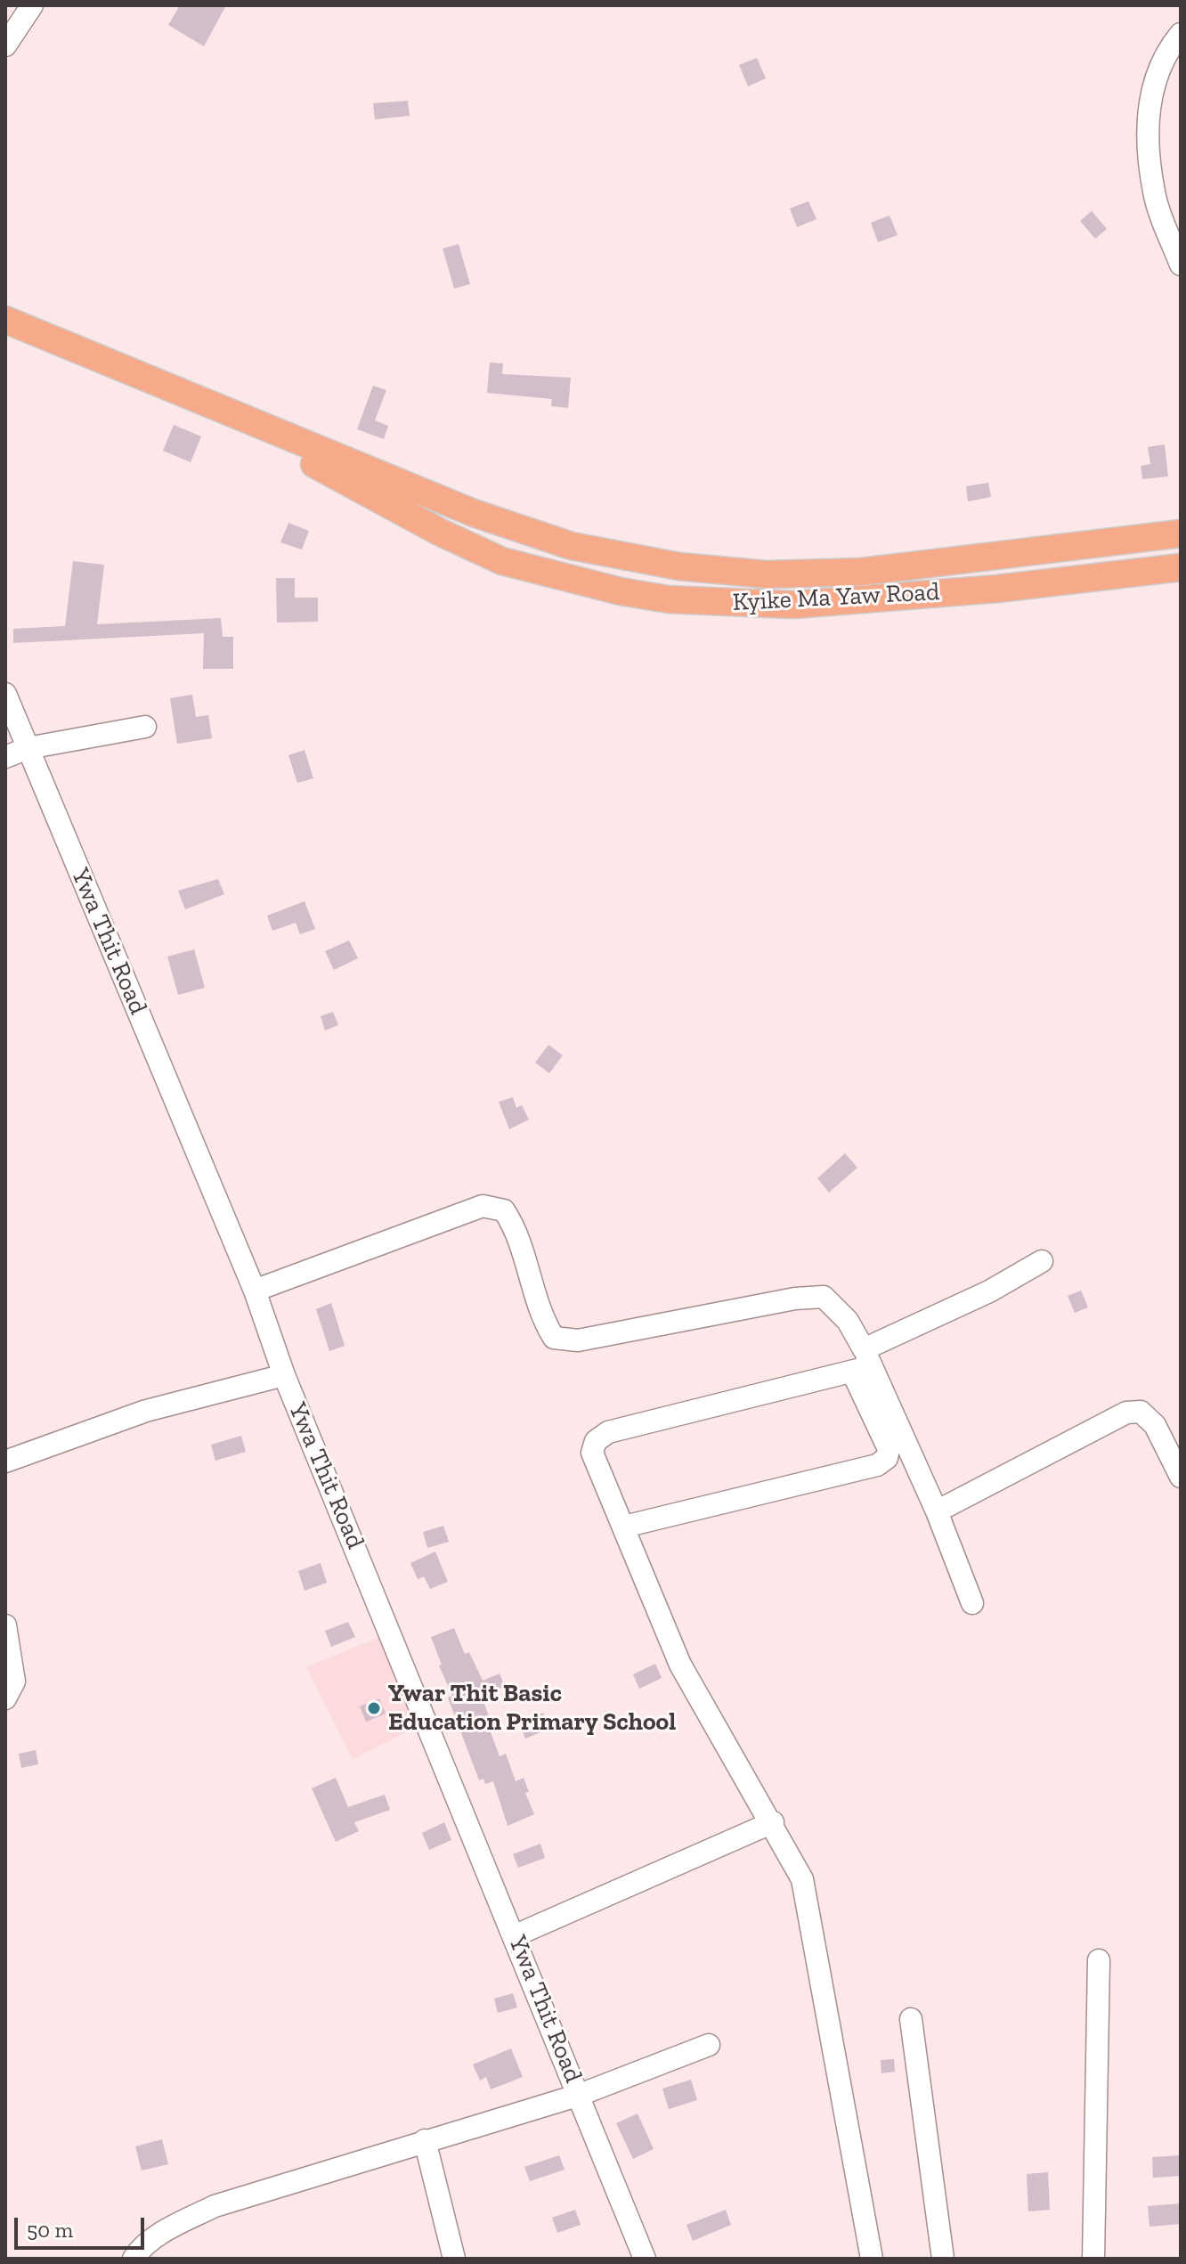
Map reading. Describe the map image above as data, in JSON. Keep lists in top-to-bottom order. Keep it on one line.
{"streets":{"main road":["Kyike Ma Yaw Road"],"street":["Ywa Thit Road"]},"places":["Ywar Thit Basic Education Primary School"],"scale_bar":"50 m"}
